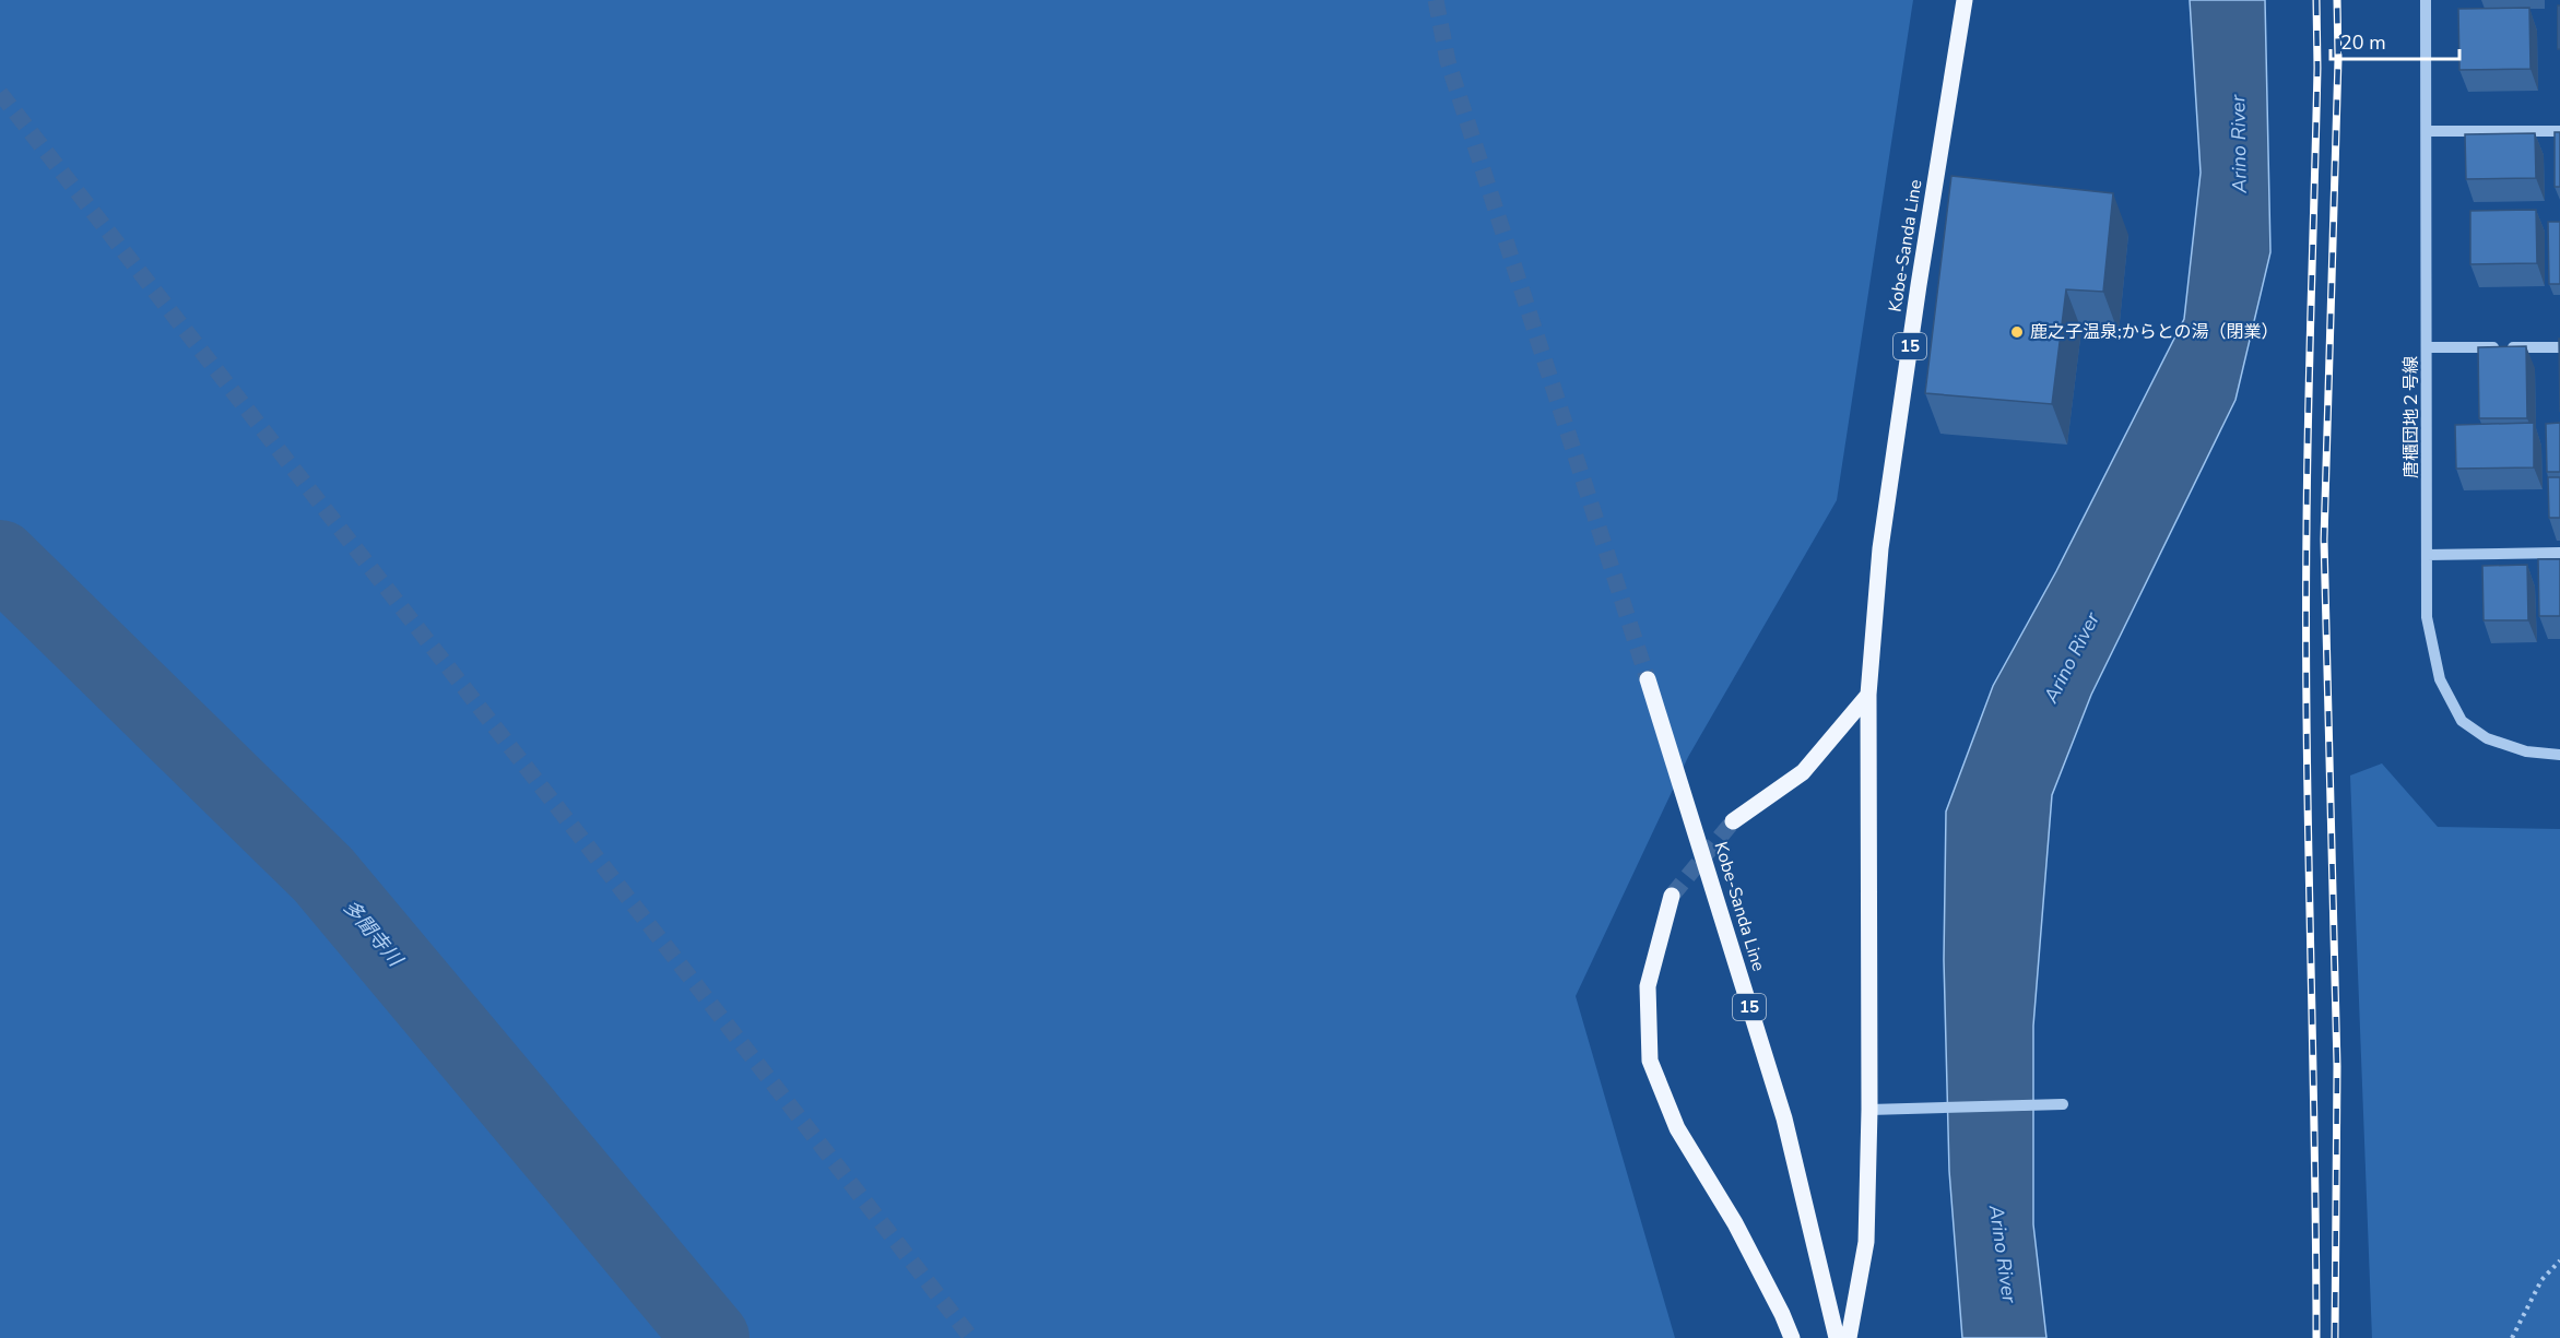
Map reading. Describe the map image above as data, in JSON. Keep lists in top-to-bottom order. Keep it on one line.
{"streets":{"main road":["Kobe-Sanda Line","15"],"street":["唐櫃団地２号線"]},"water":["Arino River","多聞寺川"],"places":["鹿之子温泉;からとの湯（閉業）"],"scale_bar":"20 m"}
